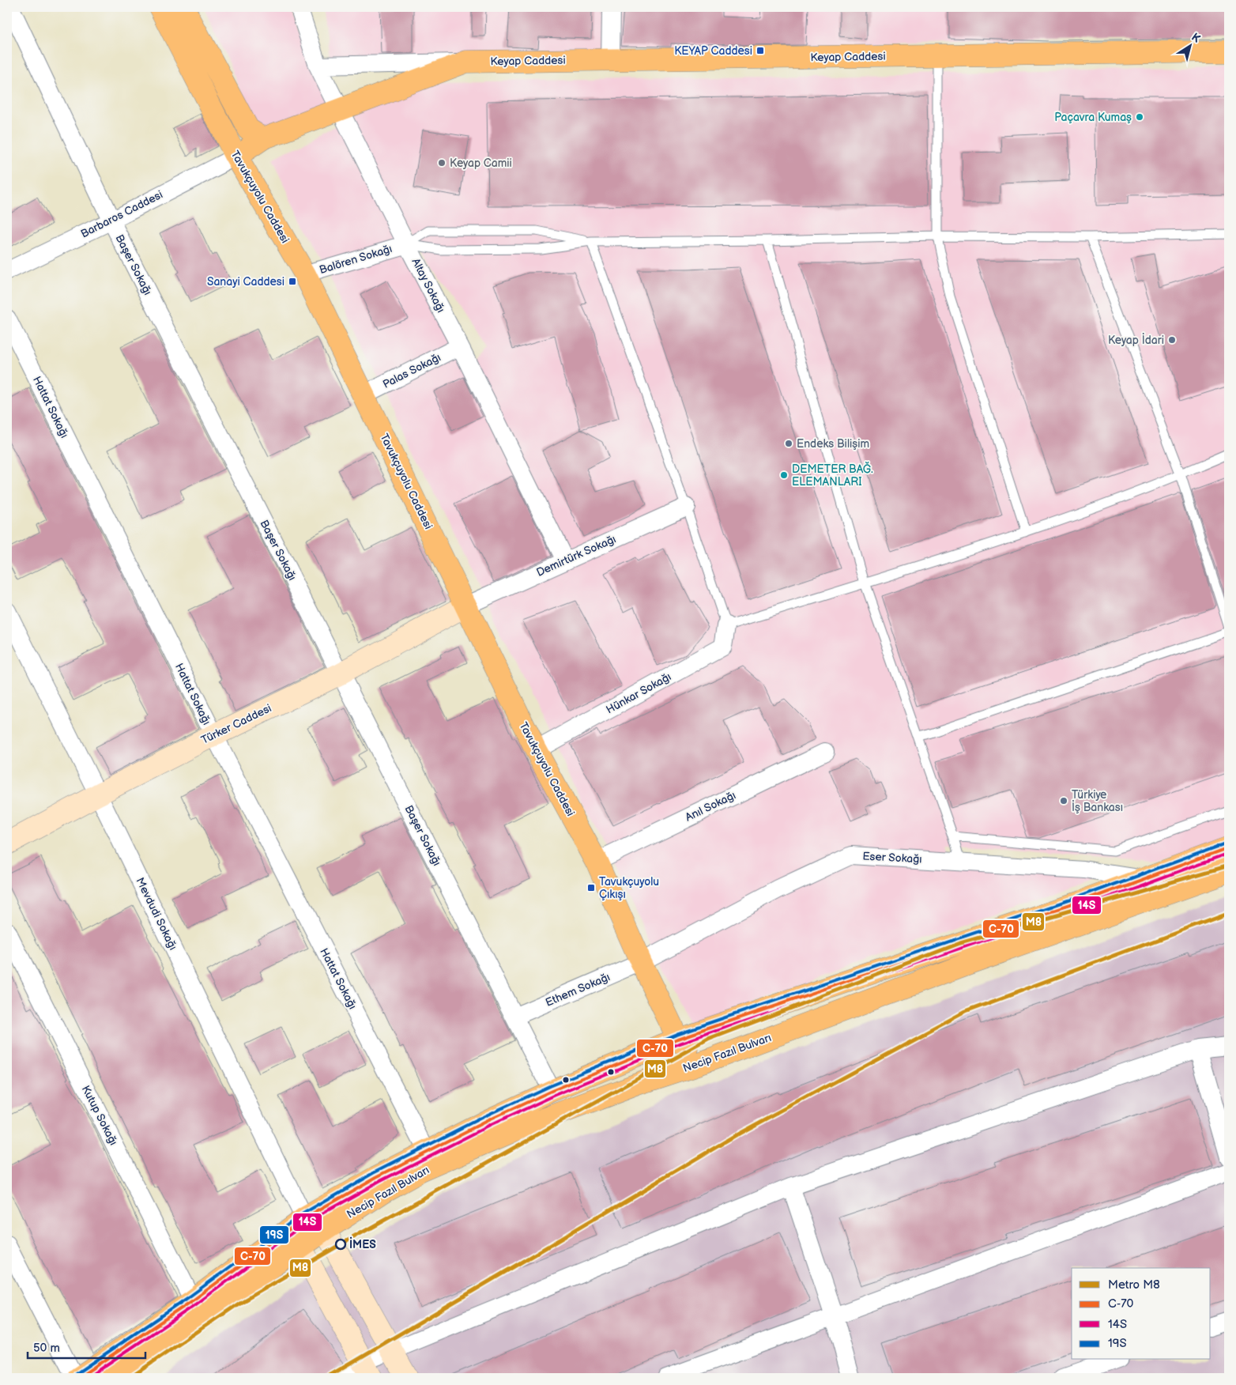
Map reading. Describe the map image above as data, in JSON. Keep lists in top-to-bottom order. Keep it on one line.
{"streets":{"main road":["Keyap Caddesi","Tavukçuyolu Caddesi","Necip Fazıl Bulvarı"],"street":["Barbaros Caddesi","Balören Sokağı","Başer Sokağı","Altay Sokağı","Palas Sokağı","Hattat Sokağı","Demirtürk Sokağı","Hünkar Sokağı","Türker Caddesi","Anıl Sokağı","Eser Sokağı","Mevdudi Sokağı","Ethem Sokağı","Kutup Sokağı"]},"crossings":[["Keyap Caddesi","Tavukçuyolu Caddesi"],["Keyap Caddesi","Barbaros Caddesi"],["Keyap Caddesi","Altay Sokağı"],["Tavukçuyolu Caddesi","Barbaros Caddesi"],["Tavukçuyolu Caddesi","Balören Sokağı"],["Tavukçuyolu Caddesi","Palas Sokağı"],["Tavukçuyolu Caddesi","Demirtürk Sokağı"],["Tavukçuyolu Caddesi","Hünkar Sokağı"],["Tavukçuyolu Caddesi","Türker Caddesi"],["Tavukçuyolu Caddesi","Anıl Sokağı"],["Tavukçuyolu Caddesi","Eser Sokağı"],["Tavukçuyolu Caddesi","Ethem Sokağı"],["Tavukçuyolu Caddesi","Necip Fazıl Bulvarı"],["Barbaros Caddesi","Başer Sokağı"],["Balören Sokağı","Altay Sokağı"],["Başer Sokağı","Türker Caddesi"],["Başer Sokağı","Ethem Sokağı"],["Başer Sokağı","Necip Fazıl Bulvarı"],["Altay Sokağı","Palas Sokağı"],["Altay Sokağı","Demirtürk Sokağı"],["Hattat Sokağı","Türker Caddesi"],["Hattat Sokağı","Necip Fazıl Bulvarı"],["Demirtürk Sokağı","Türker Caddesi"],["Türker Caddesi","Mevdudi Sokağı"],["Eser Sokağı","Ethem Sokağı"],["Eser Sokağı","Necip Fazıl Bulvarı"],["Mevdudi Sokağı","Necip Fazıl Bulvarı"],["Necip Fazıl Bulvarı","Kutup Sokağı"]],"places":{"transit":["KEYAP Caddesi","Sanayi Caddesi","Tavukçuyolu Çıkışı"],"other":["Paçavra Kumaş","Keyap Camii","Keyap İdari","Endeks Bilişim","DEMETER BAĞ. ELEMANLARI","Türkiye İş Bankası","İMES"]},"lines":["transit line 19S","transit line C-70","transit line 14S","metro line M8"],"legend":["Metro M8","C-70","14S","19S"],"scale_bar":"50 m","north":"top right"}
